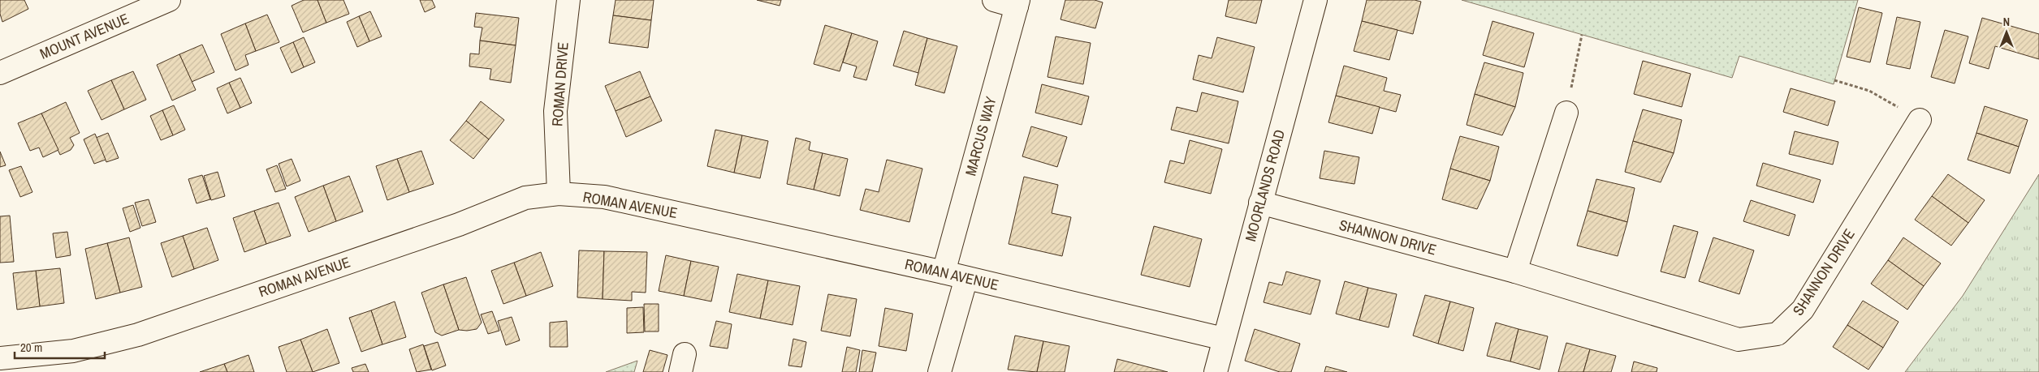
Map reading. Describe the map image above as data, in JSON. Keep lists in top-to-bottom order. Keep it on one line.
{"streets":{"street":["MOUNT AVENUE","ROMAN DRIVE","MARCUS WAY","MOORLANDS ROAD","ROMAN AVENUE","SHANNON DRIVE"]},"crossings":[["ROMAN DRIVE","ROMAN AVENUE"],["MARCUS WAY","ROMAN AVENUE"],["MOORLANDS ROAD","ROMAN AVENUE"],["MOORLANDS ROAD","SHANNON DRIVE"]],"scale_bar":"20 m","north":"top"}
